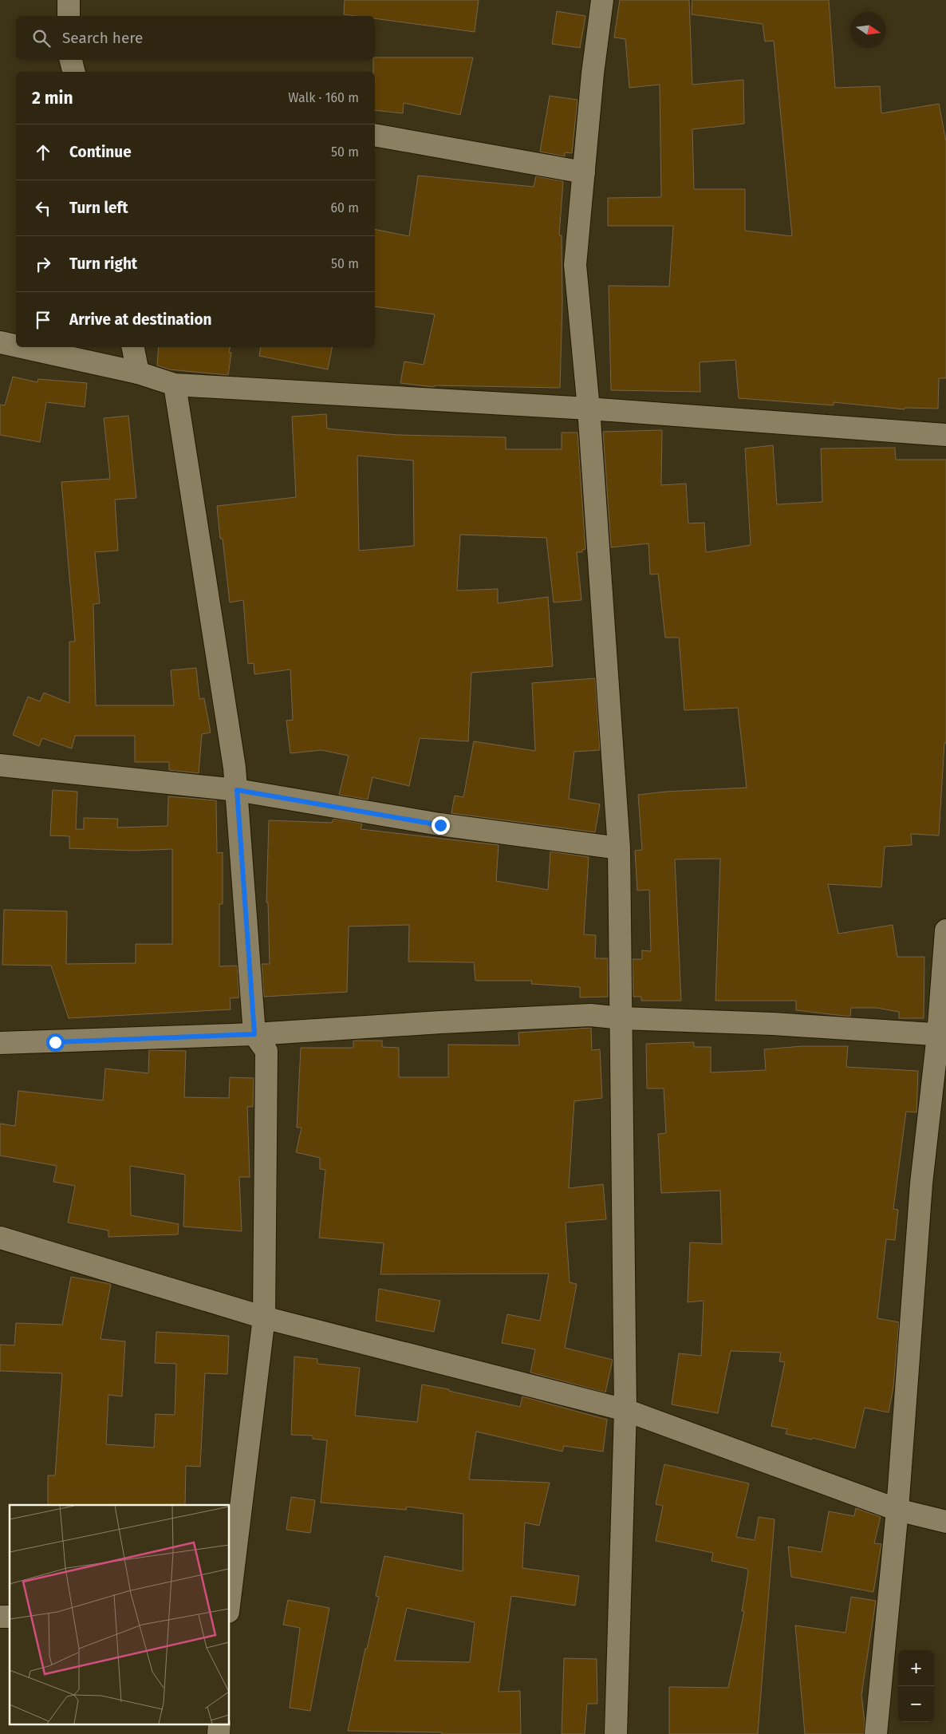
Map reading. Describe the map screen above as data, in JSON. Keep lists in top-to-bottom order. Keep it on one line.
{"north":"right","page":{"search":"Search here","heading":["2 min","Walk · 160 m"],"list":[["Continue","50 m"],["Turn left","60 m"],["Turn right","50 m"],"Arrive at destination"],"map_buttons":["+","−"]}}
